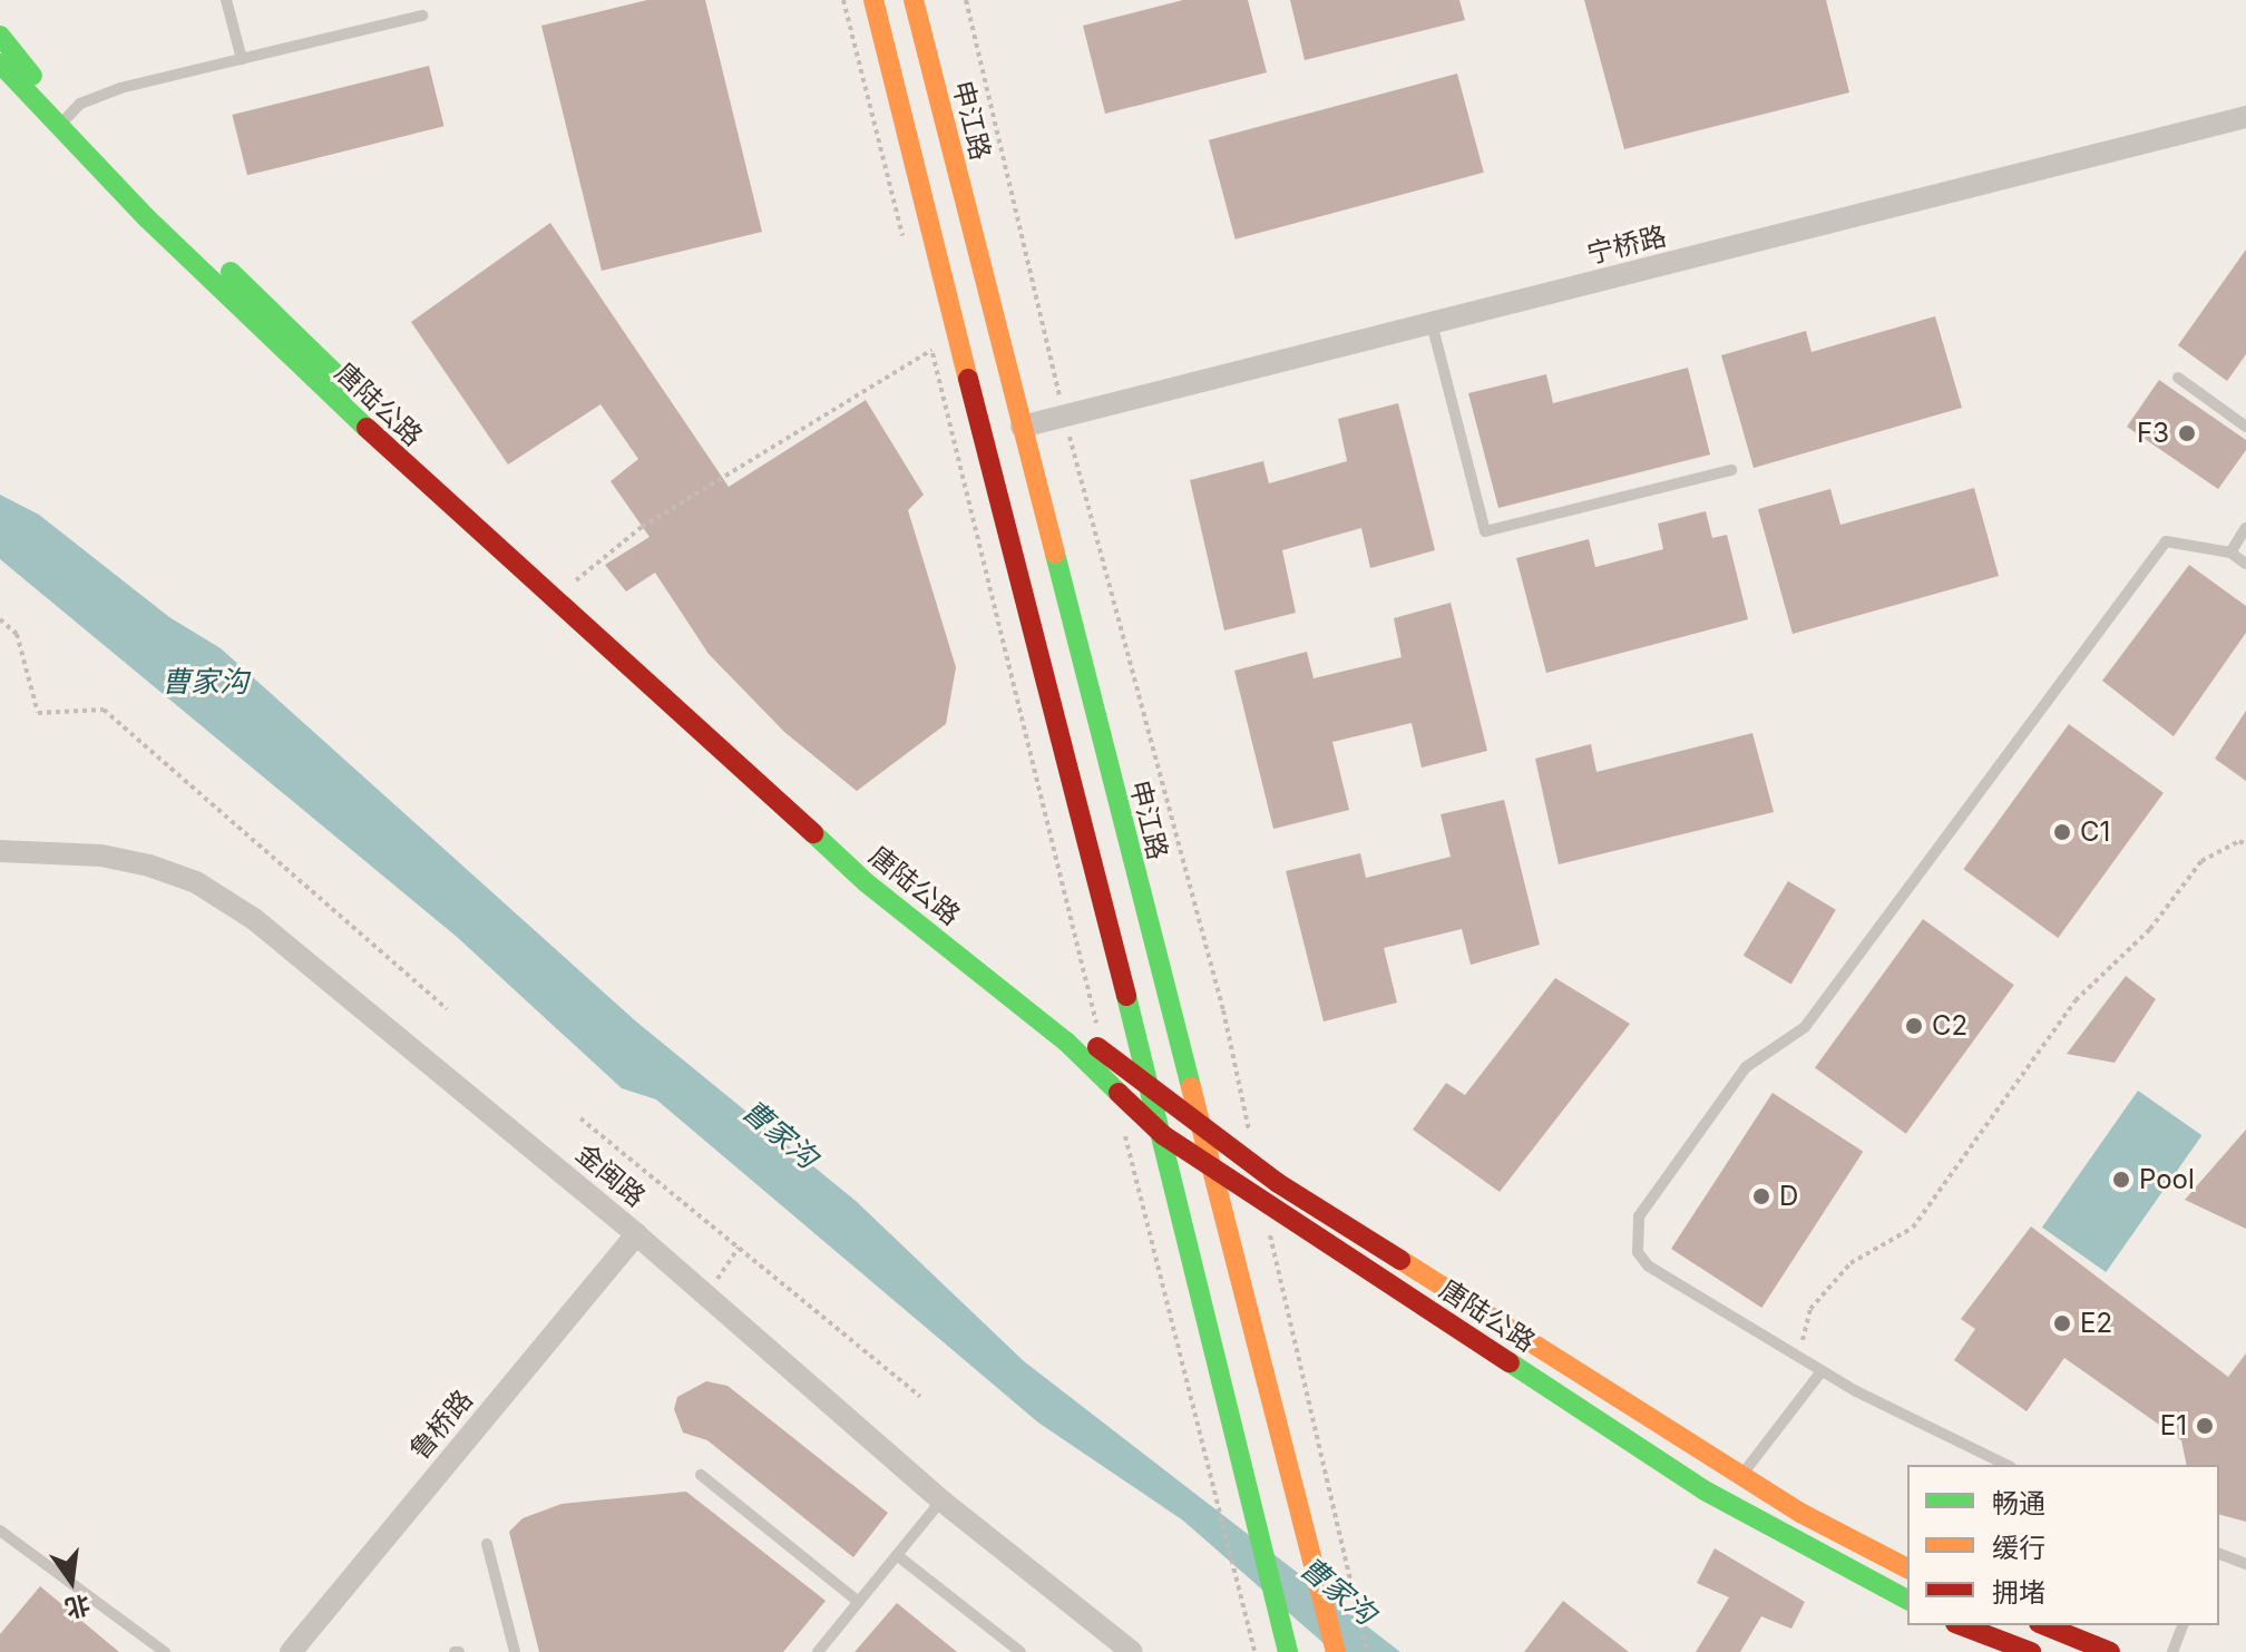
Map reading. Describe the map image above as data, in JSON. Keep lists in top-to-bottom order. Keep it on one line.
{"streets":{"main road":["申江路","唐陆公路"],"street":["宁桥路","金闽路","鲁桥路"]},"crossings":[["申江路","宁桥路"],["申江路","唐陆公路"],["金闽路","鲁桥路"]],"water":["曹家沟"],"places":["F3","C1","C2","Pool","D","E2","E1"],"legend":["畅通","缓行","拥堵"],"north":"bottom"}
